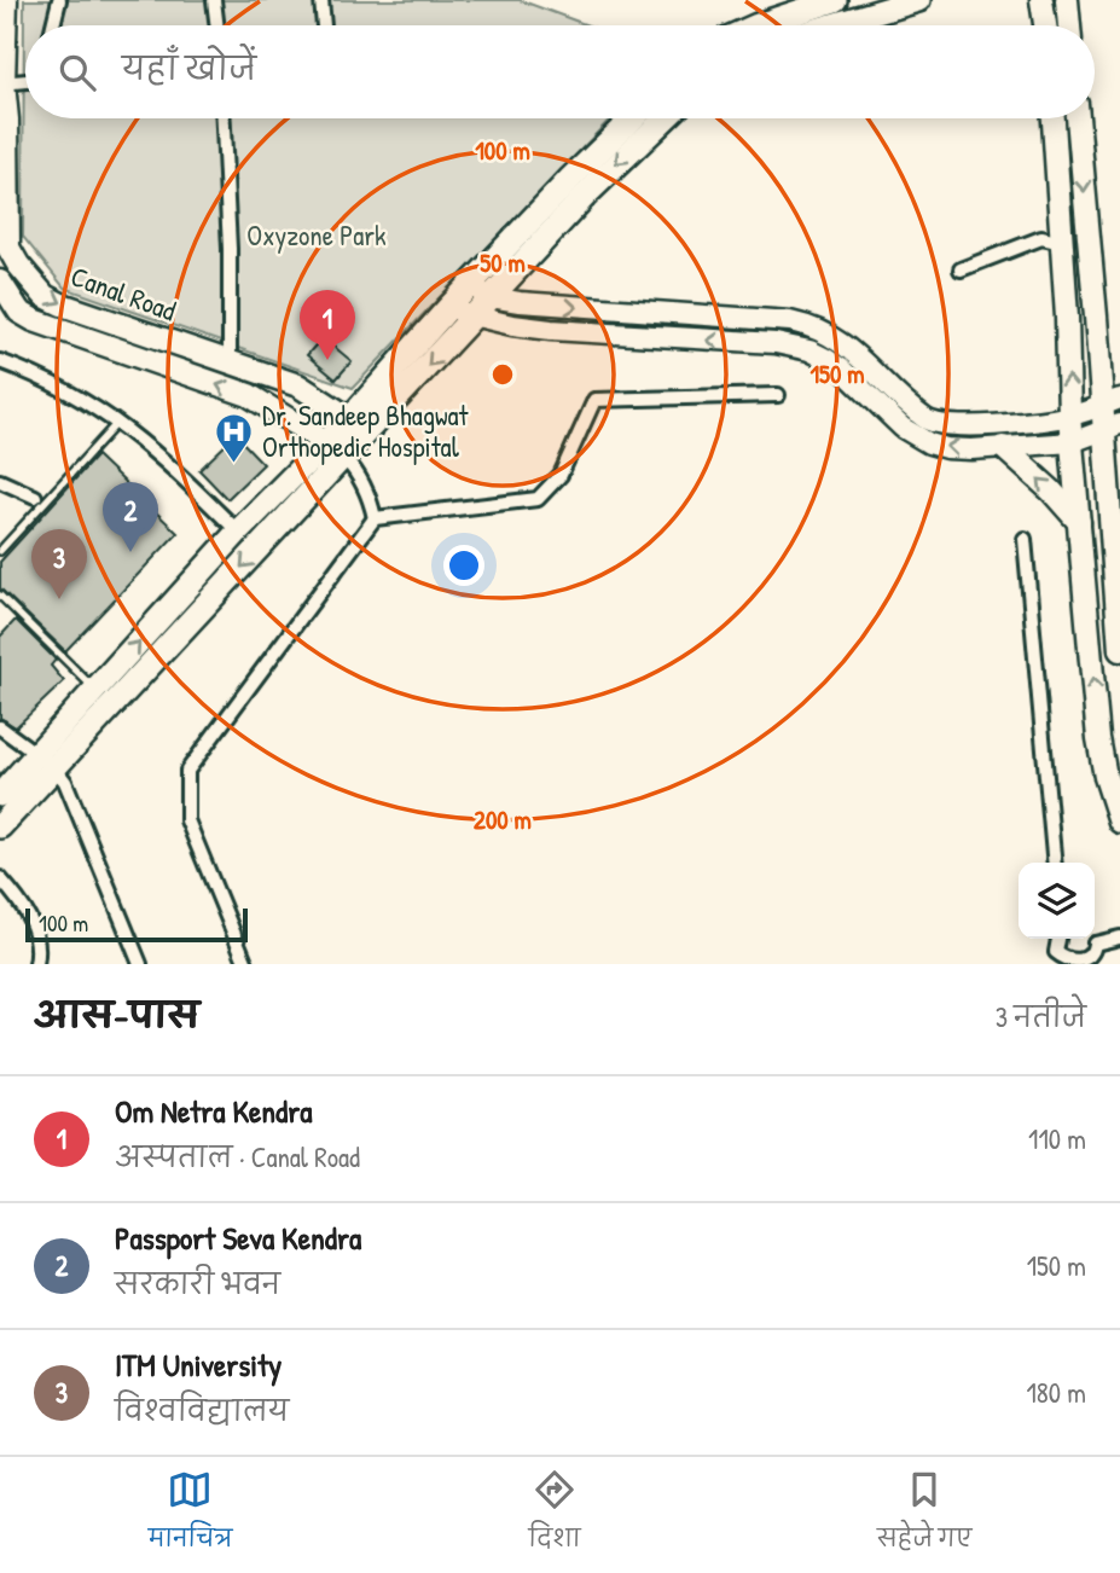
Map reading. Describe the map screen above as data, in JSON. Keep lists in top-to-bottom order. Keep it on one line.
{"streets":{"main road":["Canal Road"]},"parks":["Oxyzone Park"],"places":{"hospital":["Dr. Sandeep Bhagwat Orthopedic Hospital"]},"scale_bar":"100 m","page":{"search":"यहाँ खोजें","pins":["1","2","3"],"scale":"100 m","heading":["आस-पास","3 नतीजे"],"list":[{"mark":"1","name":"Om Netra Kendra","note":"अस्पताल · Canal Road","value":"110 m"},{"mark":"2","name":"Passport Seva Kendra","note":"सरकारी भवन","value":"150 m"},{"mark":"3","name":"ITM University","note":"विश्वविद्यालय","value":"180 m"}],"nav":["मानचित्र","दिशा","सहेजे गए"]},"rings":["100 m","50 m","150 m","200 m"]}
